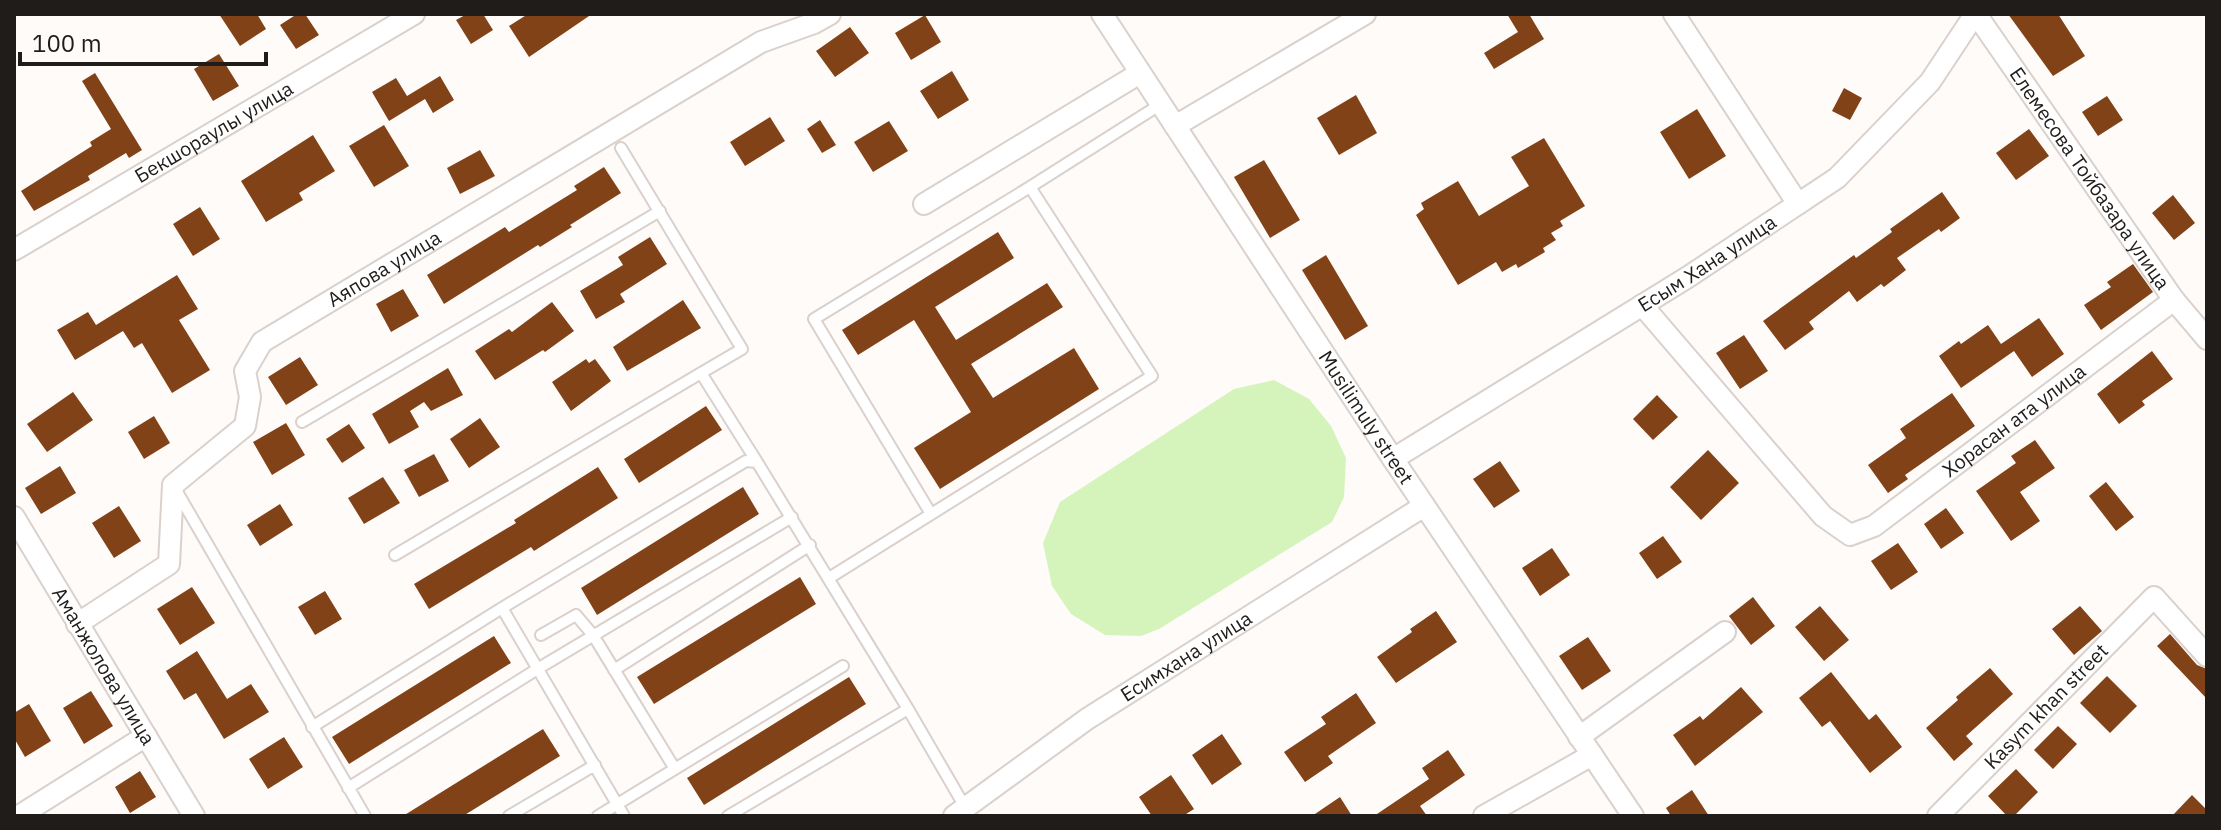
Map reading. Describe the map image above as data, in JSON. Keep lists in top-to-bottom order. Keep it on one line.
{"streets":{"street":["Бекшораулы улица","Елемесова Тойбазара улица","Есым Хана улица","Аяпова улица","Musilimuly street","Хорасан ата улица","Есимхана улица","Аманжолова улица","Kasym khan street"]},"crossings":[["Елемесова Тойбазара улица","Есым Хана улица"],["Елемесова Тойбазара улица","Хорасан ата улица"],["Есым Хана улица","Musilimuly street"],["Есым Хана улица","Хорасан ата улица"],["Musilimuly street","Есимхана улица"]],"scale_bar":"100 m"}
